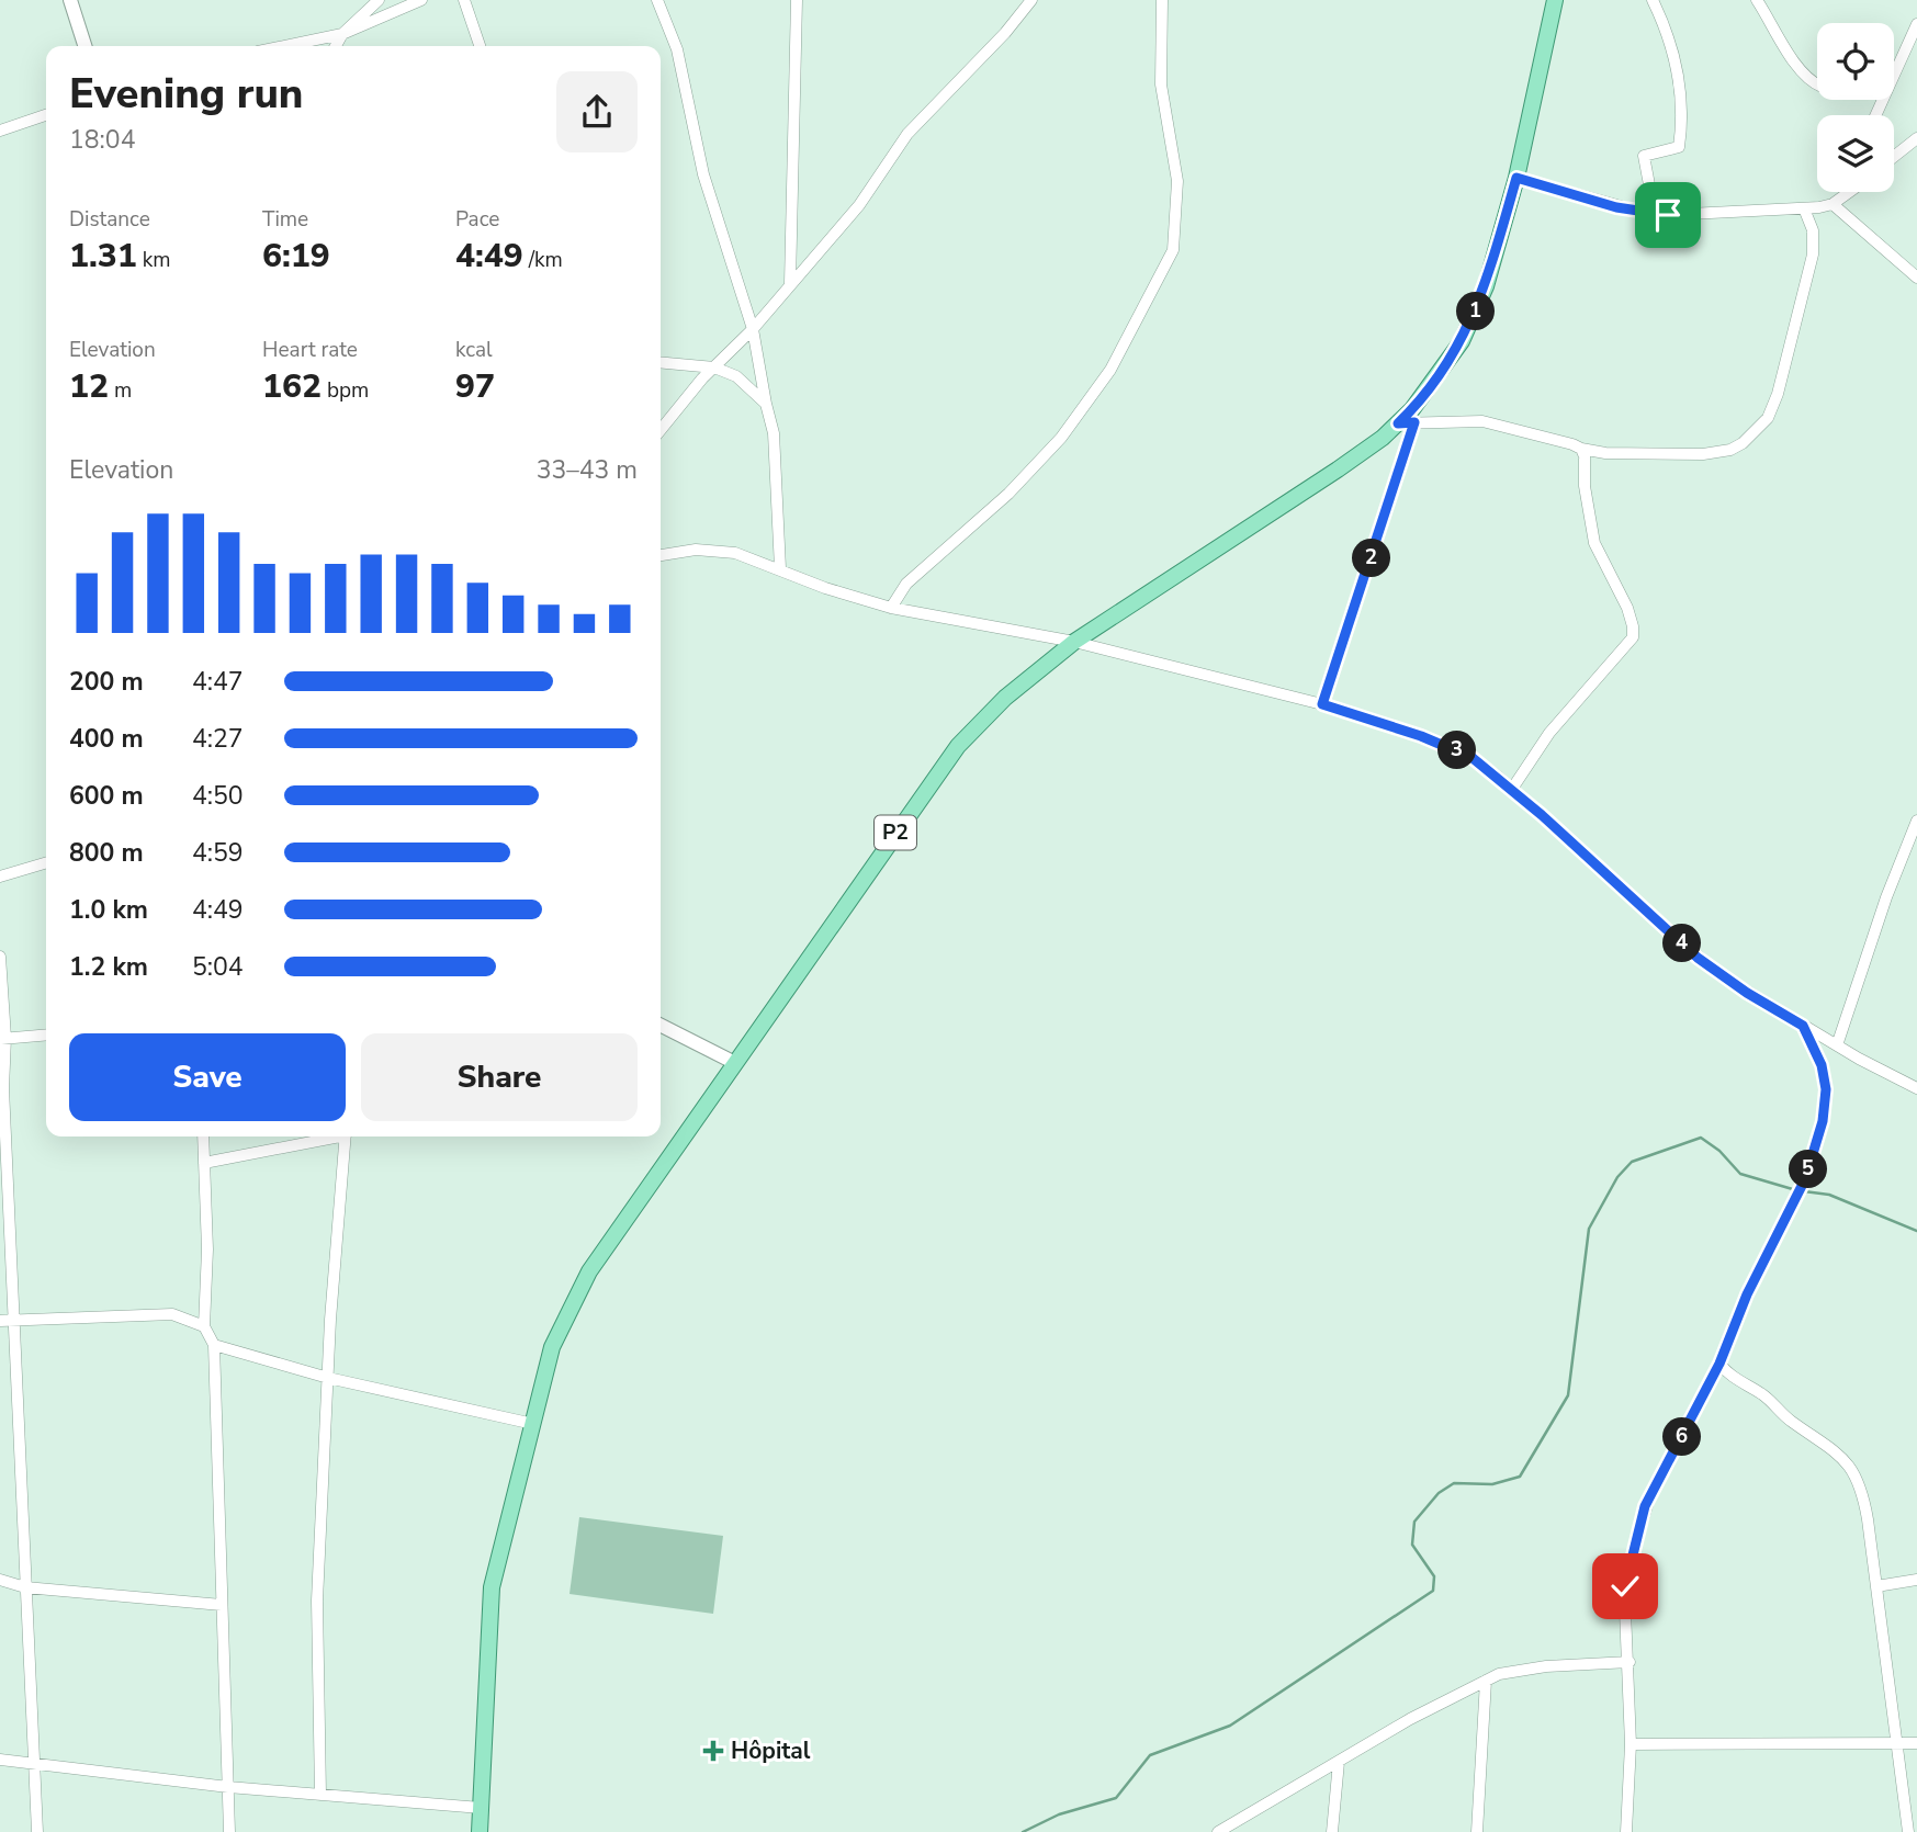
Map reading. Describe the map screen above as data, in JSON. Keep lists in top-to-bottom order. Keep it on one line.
{"streets":{"main road":["P2"]},"places":{"health":["Hôpital"]},"page":{"heading":["Evening run","18:04"],"stats":[["Distance","1.31 km"],["Time","6:19"],["Pace","4:49 /km"],["Elevation","12 m"],["Heart rate","162 bpm"],["kcal","97"]],"pins":["1","2","3","4","5","6"],"chart":["Elevation","33–43 m"],"list":[{"name":"200 m","note":"4:47"},{"name":"400 m","note":"4:27"},{"name":"600 m","note":"4:50"},{"name":"800 m","note":"4:59"},{"name":"1.0 km","note":"4:49"},{"name":"1.2 km","note":"5:04"}],"buttons":["Save","Share"]}}
